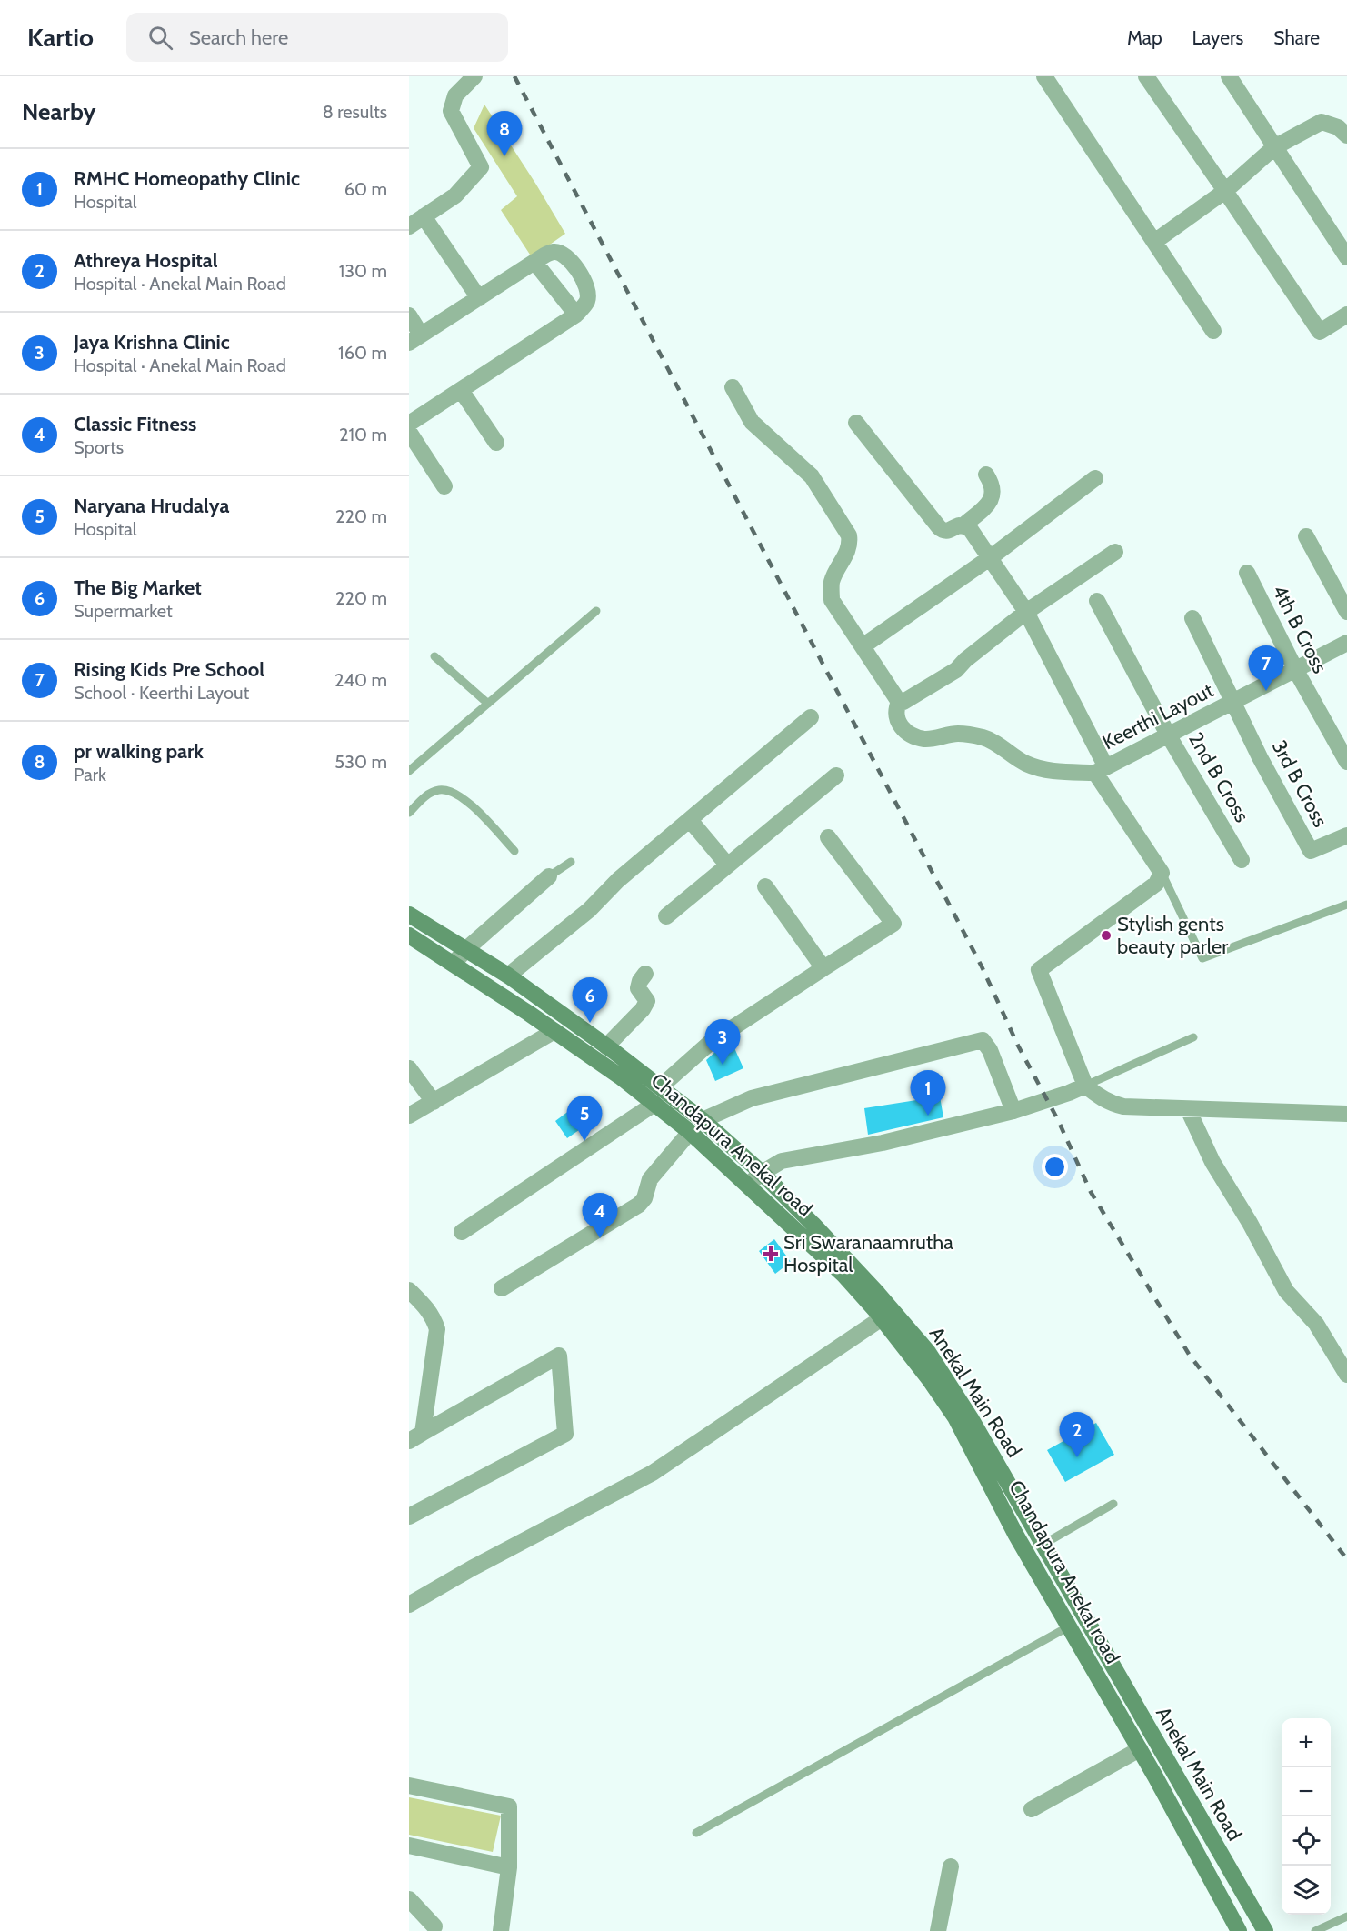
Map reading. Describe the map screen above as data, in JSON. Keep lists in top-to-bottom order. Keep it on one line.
{"streets":{"main road":["Chandapura Anekal road","Anekal Main Road"],"street":["4th B Cross","Keerthi Layout","2nd B Cross","3rd B Cross"]},"crossings":[["4th B Cross","Keerthi Layout"],["Keerthi Layout","2nd B Cross"],["Keerthi Layout","3rd B Cross"]],"places":{"other":["Stylish gents beauty parler"],"health":["Sri Swaranaamrutha Hospital"]},"page":{"header":"Kartio","search":"Search here","nav":["Map","Layers","Share"],"heading":["Nearby","8 results"],"pins":["8","7","6","3","1","5","4","2"],"list":[{"mark":"1","name":"RMHC Homeopathy Clinic","note":"Hospital","value":"60 m"},{"mark":"2","name":"Athreya Hospital","note":"Hospital · Anekal Main Road","value":"130 m"},{"mark":"3","name":"Jaya Krishna Clinic","note":"Hospital · Anekal Main Road","value":"160 m"},{"mark":"4","name":"Classic Fitness","note":"Sports","value":"210 m"},{"mark":"5","name":"Naryana Hrudalya","note":"Hospital","value":"220 m"},{"mark":"6","name":"The Big Market","note":"Supermarket","value":"220 m"},{"mark":"7","name":"Rising Kids Pre School","note":"School · Keerthi Layout","value":"240 m"},{"mark":"8","name":"pr walking park","note":"Park","value":"530 m"}],"map_buttons":["+","−"]}}
